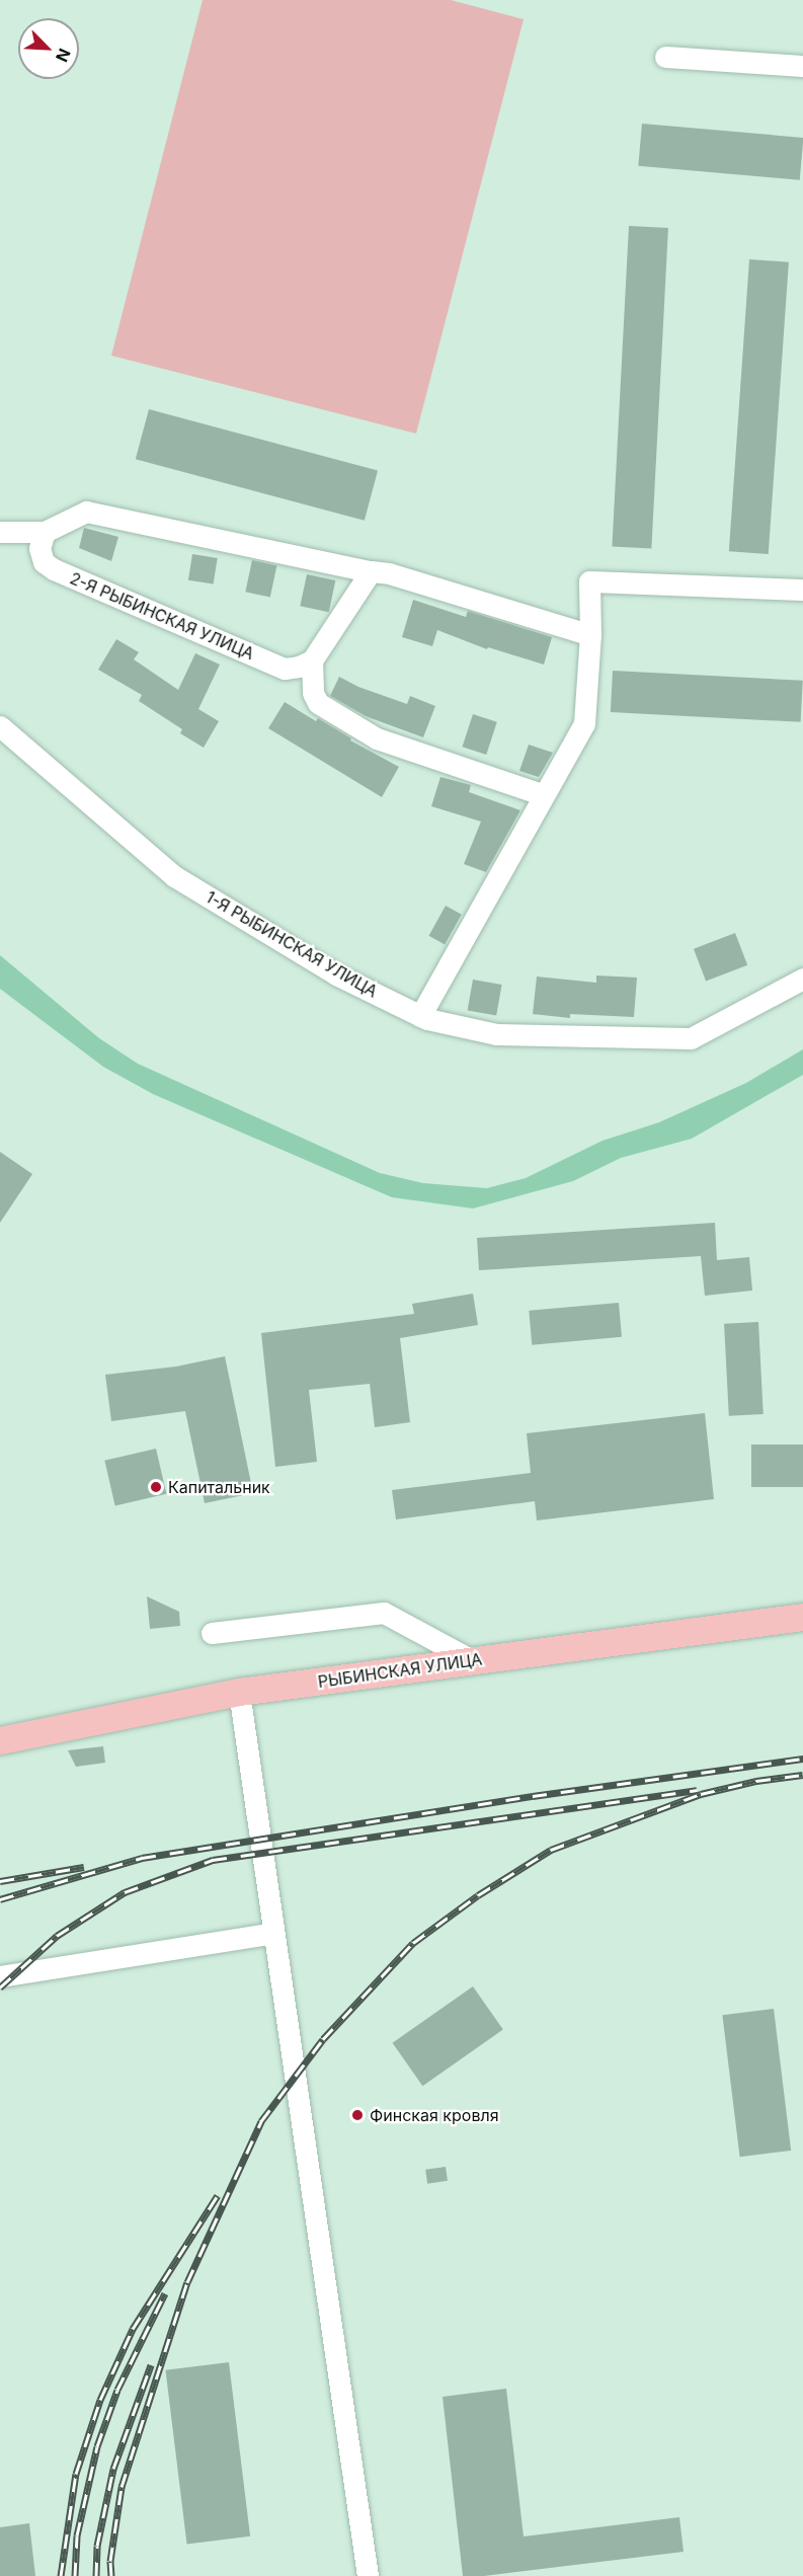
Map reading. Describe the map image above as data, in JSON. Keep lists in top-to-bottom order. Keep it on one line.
{"streets":{"main road":["РЫБИНСКАЯ УЛИЦА"],"street":["2-Я РЫБИНСКАЯ УЛИЦА","1-Я РЫБИНСКАЯ УЛИЦА"]},"places":["Капитальник","Финская кровля"],"north":"bottom right"}
